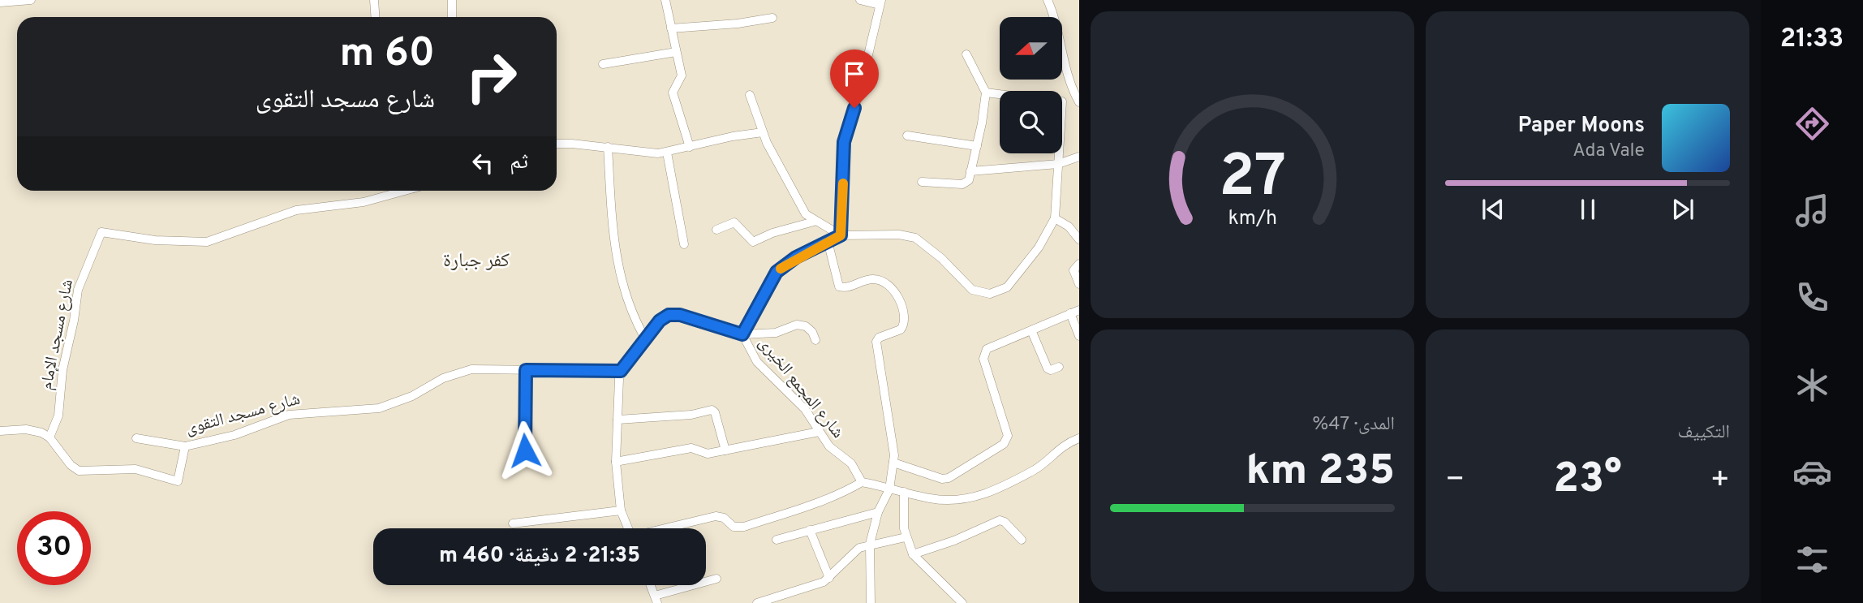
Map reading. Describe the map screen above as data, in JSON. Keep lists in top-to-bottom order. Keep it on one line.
{"streets":{"street":["شارع مسجد الإمام","شارع المجمع الخيرى","شارع مسجد التقوى"]},"districts":["كفر جبارة"],"north":"left","page":{"tabs":"21:33","turn":["60 m","شارع مسجد التقوى"],"song":["Paper Moons","Ada Vale"],"then":"ثم","tile":["التكييف",["المدى · 47%","235 km"]],"heat":["−","23°","+"],"limit":"30","trip":"21:35 · 2 دقيقة · 460 m","gauge":["27","km/h"]}}
